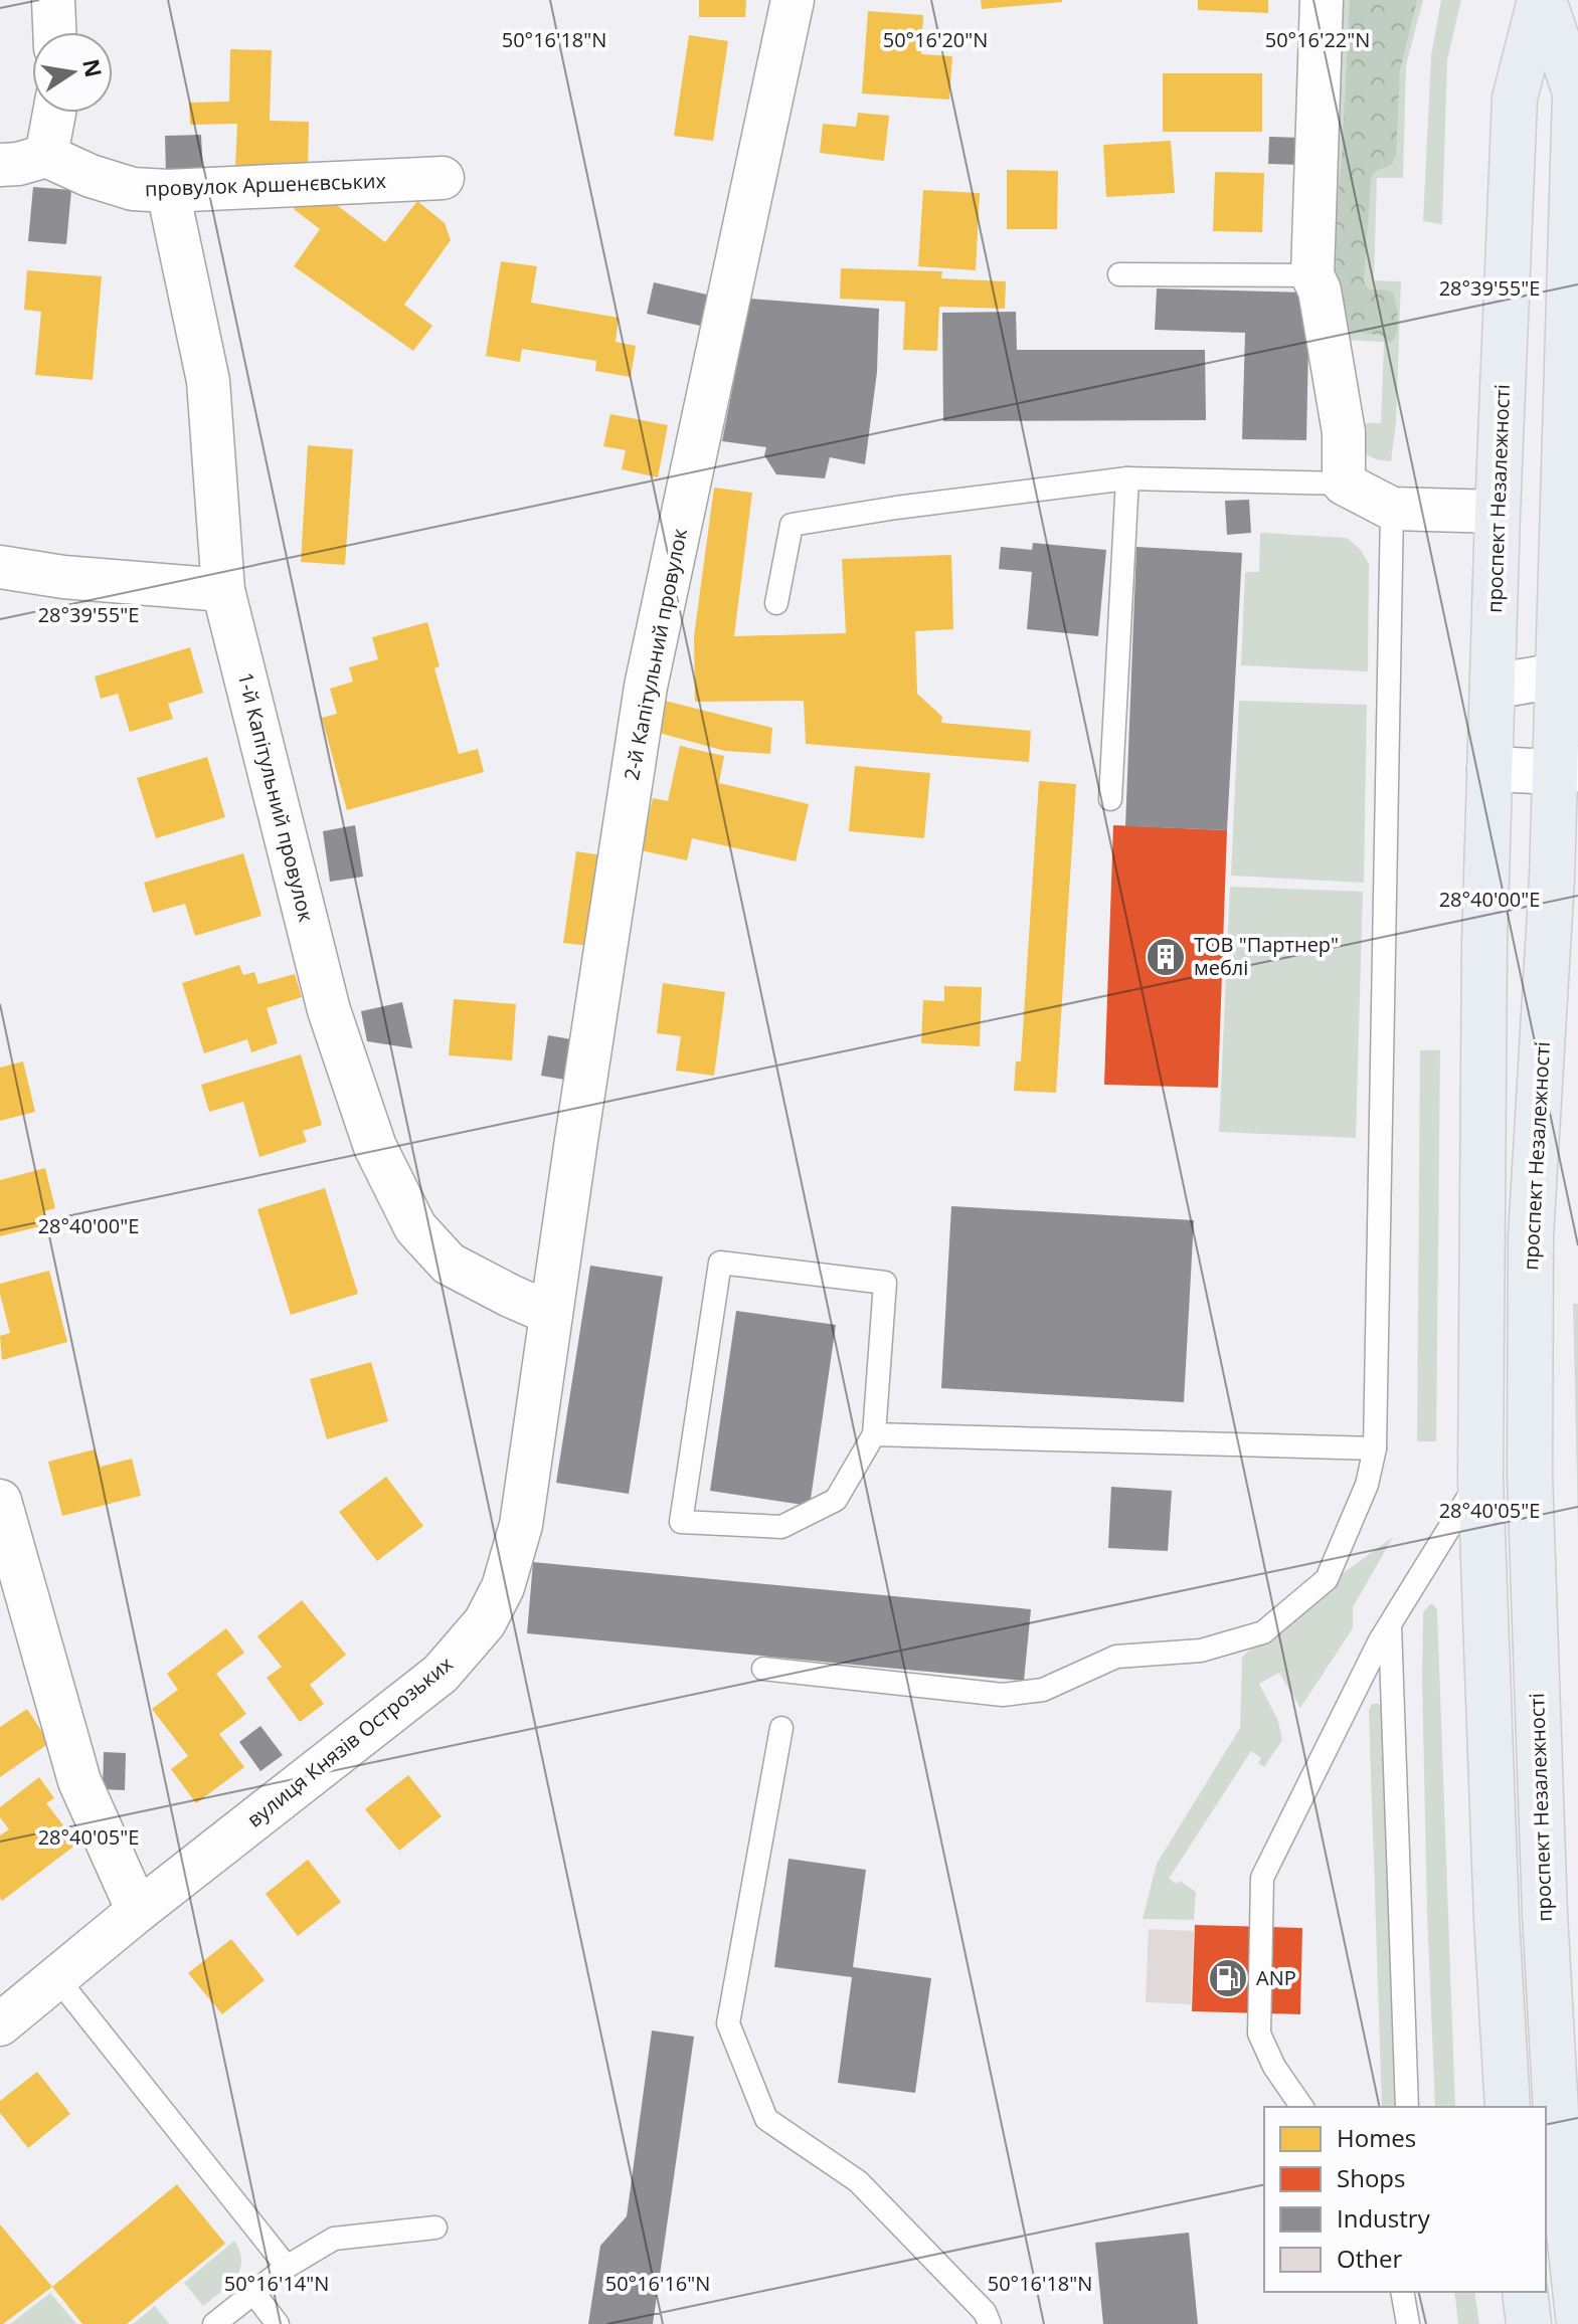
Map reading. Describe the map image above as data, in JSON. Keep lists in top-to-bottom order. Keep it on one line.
{"streets":{"main road":["проспект Незалежності"],"street":["провулок Аршенєвських","2-й Капітульний провулок","1-й Капітульний провулок","вулиця Князів Острозьких"]},"crossings":[["провулок Аршенєвських","1-й Капітульний провулок"],["2-й Капітульний провулок","1-й Капітульний провулок"],["2-й Капітульний провулок","вулиця Князів Острозьких"],["1-й Капітульний провулок","вулиця Князів Острозьких"]],"places":{"building":["ТОВ \"Партнер\" меблі"],"fuel station":["ANP"]},"legend":["Homes","Shops","Industry","Other"],"north":"right","coordinates":["50°16'18\"N","50°16'20\"N","50°16'22\"N","28°39'55\"E","28°40'00\"E","28°40'05\"E","50°16'14\"N","50°16'16\"N"]}
